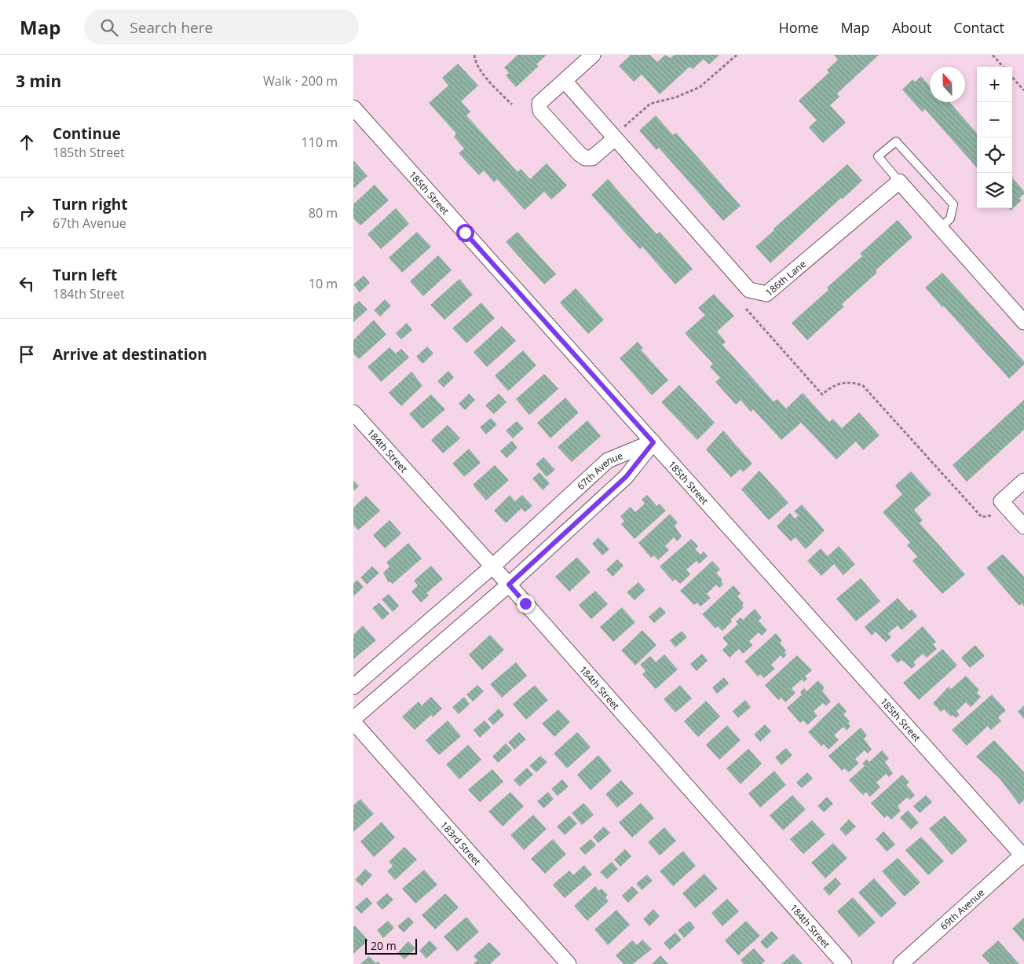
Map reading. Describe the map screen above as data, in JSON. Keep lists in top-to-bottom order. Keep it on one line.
{"streets":{"street":["185th Street","186th Lane","184th Street","67th Avenue","183rd Street","69th Avenue"]},"crossings":[["185th Street","67th Avenue"],["185th Street","69th Avenue"],["184th Street","67th Avenue"],["67th Avenue","183rd Street"]],"scale_bar":"20 m","north":"top","page":{"header":"Map","search":"Search here","nav":["Home","Map","About","Contact"],"heading":["3 min","Walk · 200 m"],"map_buttons":["+","−"],"list":[["Continue","185th Street","110 m"],["Turn right","67th Avenue","80 m"],["Turn left","184th Street","10 m"],"Arrive at destination"],"scale":"20 m"}}
